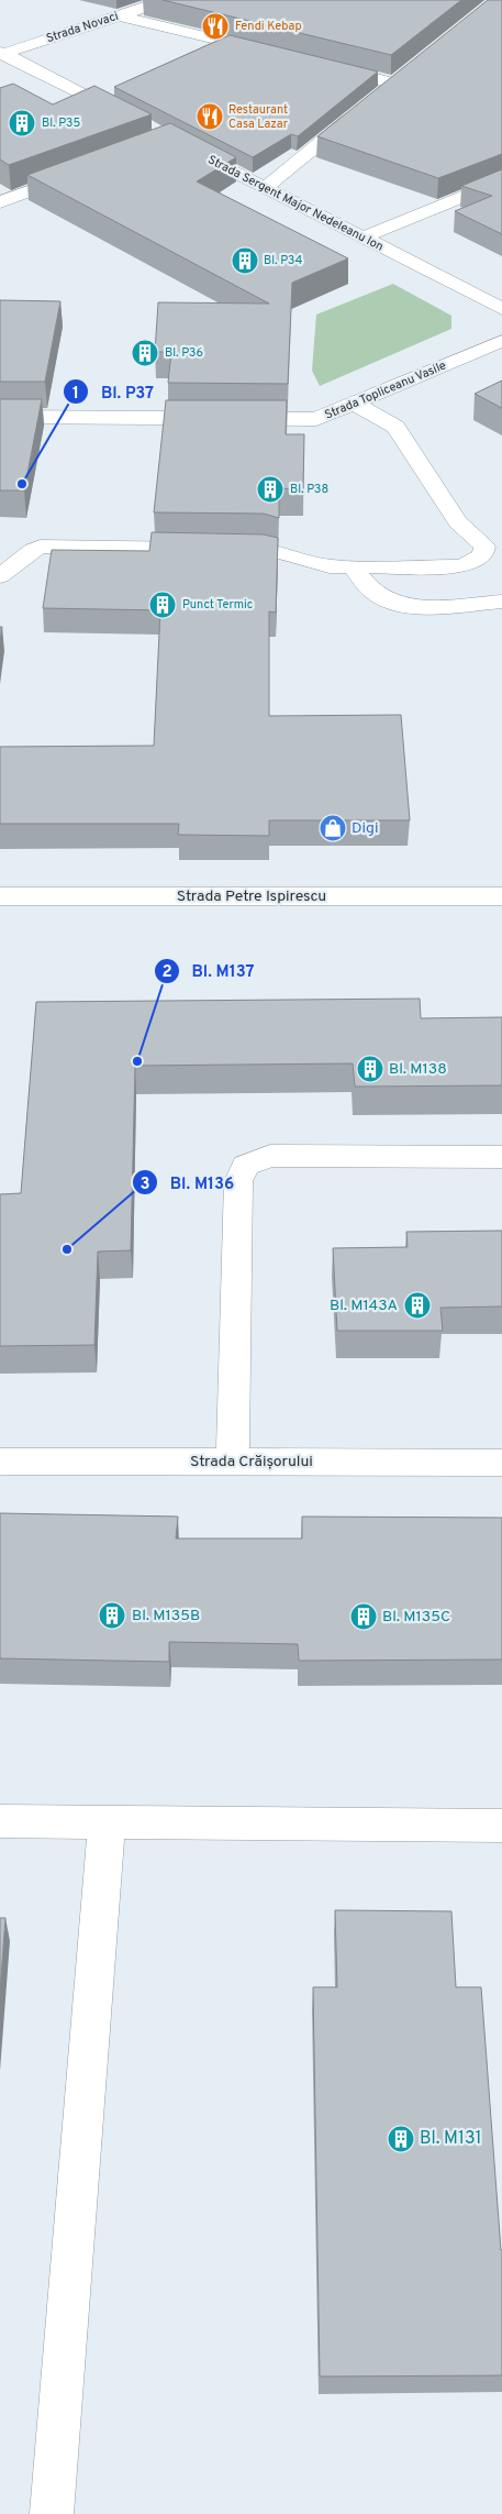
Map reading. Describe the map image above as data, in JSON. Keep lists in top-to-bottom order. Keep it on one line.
{"streets":{"street":["Strada Novaci","Strada Sergent Major Nedeleanu Ion","Strada Topliceanu Vasile","Strada Petre Ispirescu","Strada Crăișorului"]},"places":{"restaurant":["Fendi Kebap","Restaurant Casa Lazar"],"building":["Bl. P35","Bl. P34","Bl. P36","Bl. P38","Punct Termic","Bl. M138","Bl. M143A","Bl. M135B","Bl. M135C","Bl. M131"],"other":["Bl. P37","Bl. M137","Bl. M136"],"shop":["Digi"]}}
